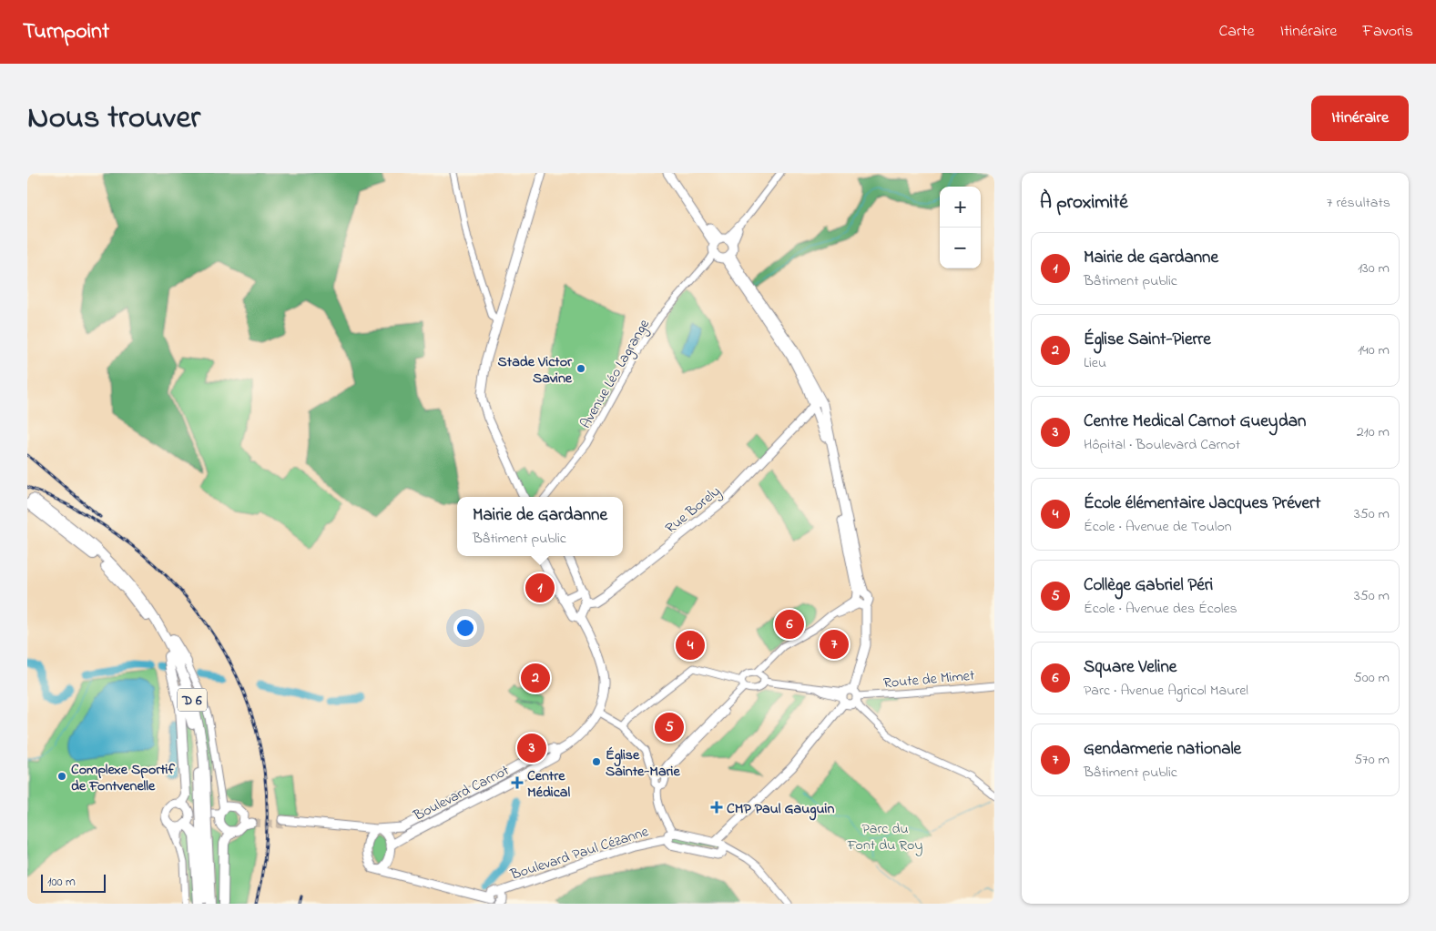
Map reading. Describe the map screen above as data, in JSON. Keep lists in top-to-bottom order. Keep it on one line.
{"streets":{"highway":["D 6"],"main road":["Rue Borely","Boulevard Carnot","Boulevard Paul Cézanne"],"street":["Avenue Léo Lagrange","Route de Mimet"]},"parks":["Parc du Font du Roy"],"places":{"other":["Stade Victor Savine","Église Sainte-Marie","Complexe Sportif de Fontvenelle"],"health":["Centre Médical","CMP Paul Gauguin"]},"scale_bar":"100 m","page":{"header":"Turnpoint","nav":["Carte","Itinéraire","Favoris"],"title":"Nous trouver","buttons":"Itinéraire","heading":["À proximité","7 résultats"],"map_buttons":["+","−"],"list":[{"mark":"1","name":"Mairie de Gardanne","note":"Bâtiment public","value":"130 m"},{"mark":"2","name":"Église Saint-Pierre","note":"Lieu","value":"140 m"},{"mark":"3","name":"Centre Medical Carnot Gueydan","note":"Hôpital · Boulevard Carnot","value":"210 m"},{"mark":"4","name":"École élémentaire Jacques Prévert","note":"École · Avenue de Toulon","value":"350 m"},{"mark":"5","name":"Collège Gabriel Péri","note":"École · Avenue des Écoles","value":"350 m"},{"mark":"6","name":"Square Veline","note":"Parc · Avenue Agricol Maurel","value":"500 m"},{"mark":"7","name":"Gendarmerie nationale","note":"Bâtiment public","value":"570 m"}],"popup":["Mairie de Gardanne","Bâtiment public"],"pins":["1","6","7","4","2","5","3"],"scale":"100 m"}}
